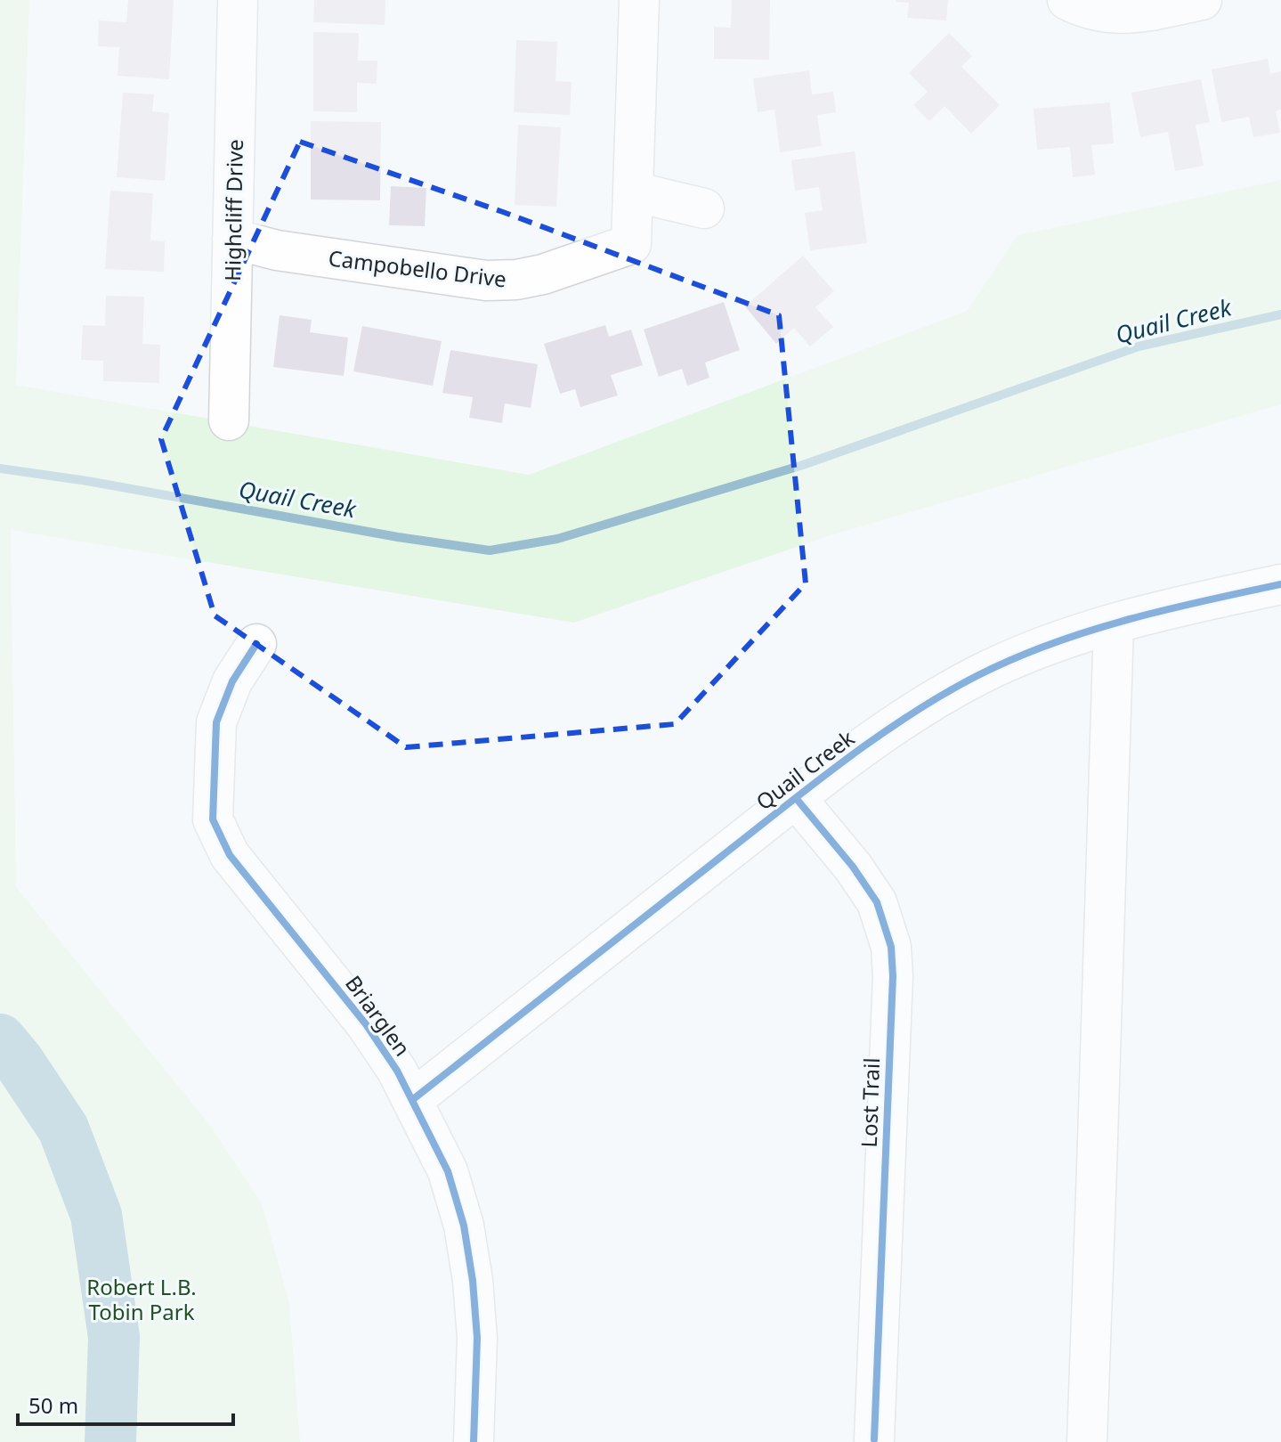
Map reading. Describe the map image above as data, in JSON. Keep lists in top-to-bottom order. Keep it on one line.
{"streets":{"street":["Highcliff Drive","Campobello Drive","Quail Creek","Briarglen","Lost Trail"]},"crossings":[["Highcliff Drive","Campobello Drive"],["Quail Creek","Briarglen"],["Quail Creek","Lost Trail"]],"water":["Quail Creek"],"parks":["Robert L.B. Tobin Park"],"scale_bar":"50 m"}
